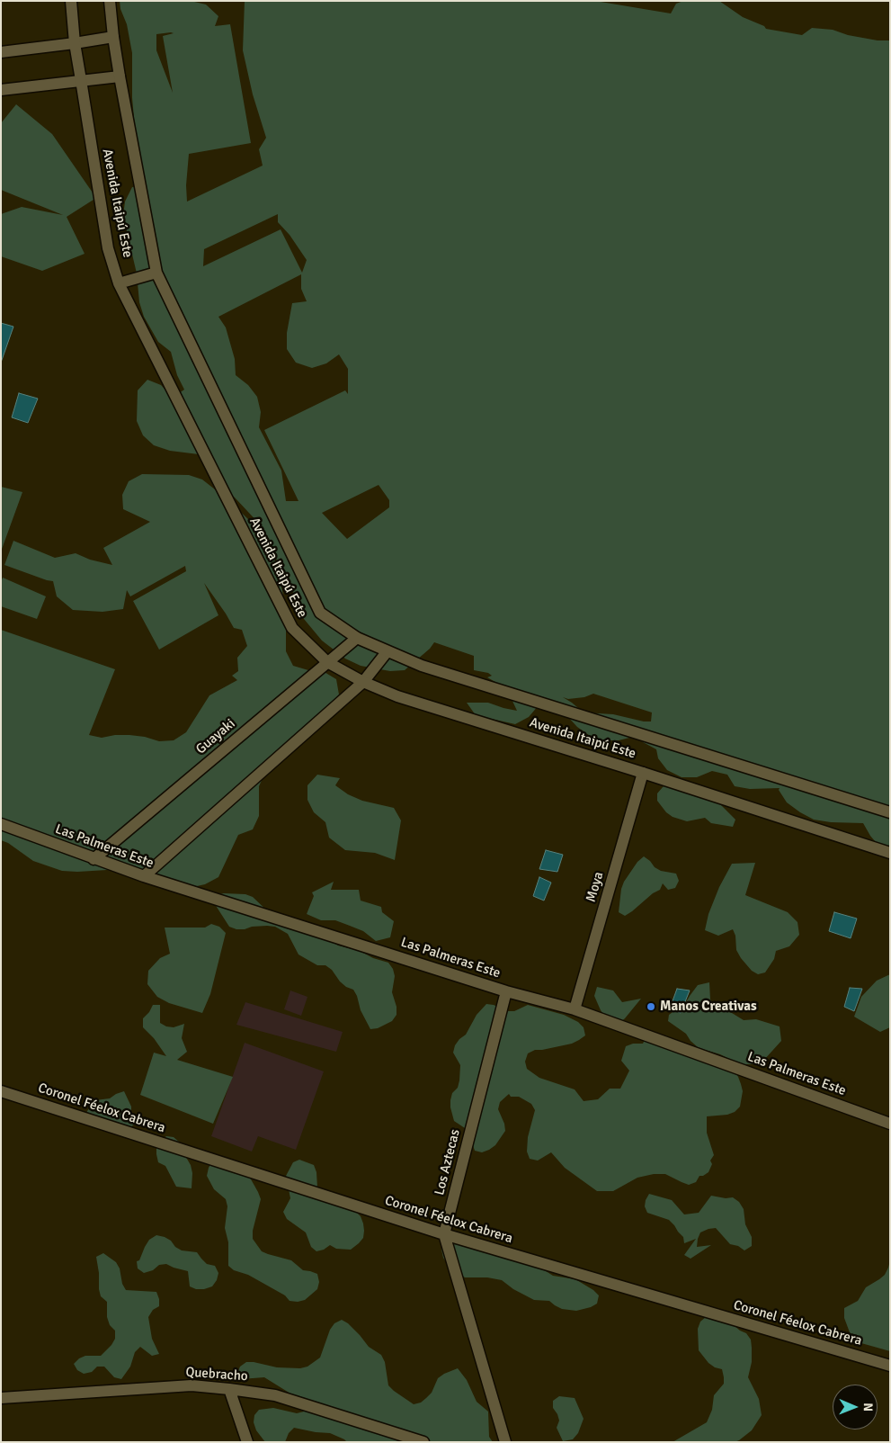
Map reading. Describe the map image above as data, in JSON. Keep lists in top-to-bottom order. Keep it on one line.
{"streets":{"street":["Avenida Itaipú Este","Guayaki","Las Palmeras Este","Moya","Coronel Féelox Cabrera","Los Aztecas","Quebracho"]},"crossings":[["Avenida Itaipú Este","Guayaki"],["Avenida Itaipú Este","Moya"],["Guayaki","Las Palmeras Este"],["Las Palmeras Este","Moya"],["Las Palmeras Este","Los Aztecas"],["Coronel Féelox Cabrera","Los Aztecas"]],"places":["Manos Creativas"],"north":"right"}
